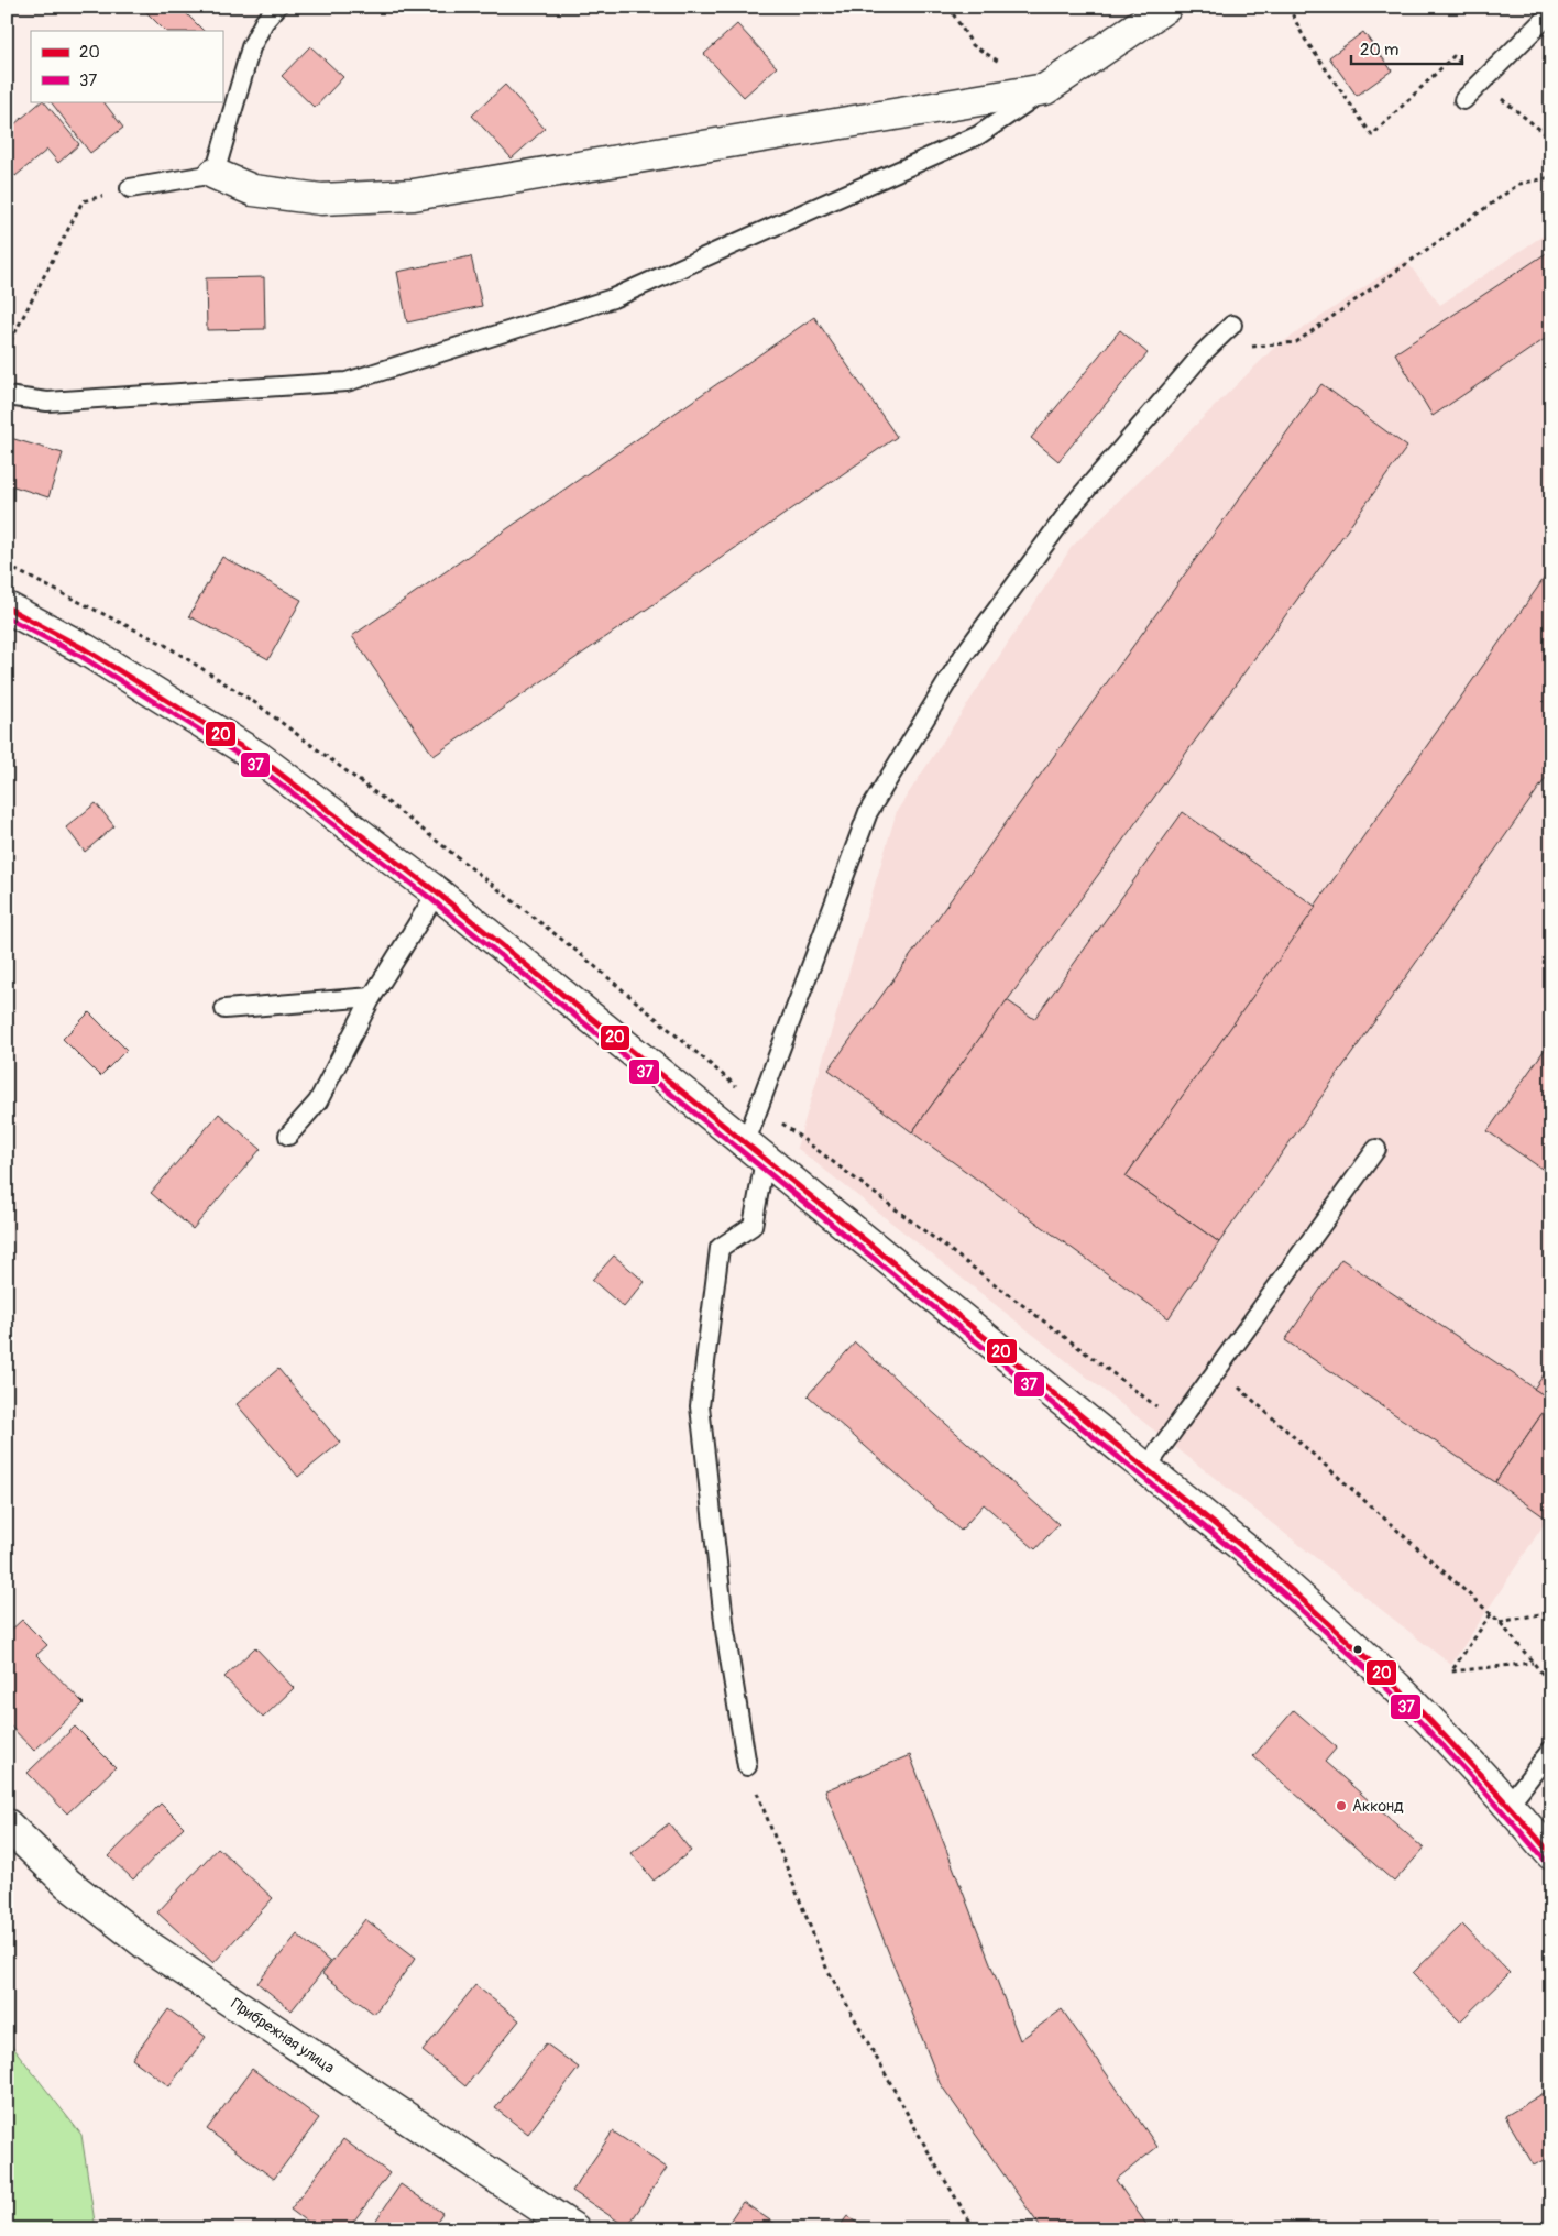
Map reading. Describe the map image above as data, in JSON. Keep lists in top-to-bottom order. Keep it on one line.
{"streets":{"street":["Прибрежная улица"]},"places":["Акконд"],"lines":["transit line 20","transit line 37"],"legend":["20","37"],"scale_bar":"20 m"}
